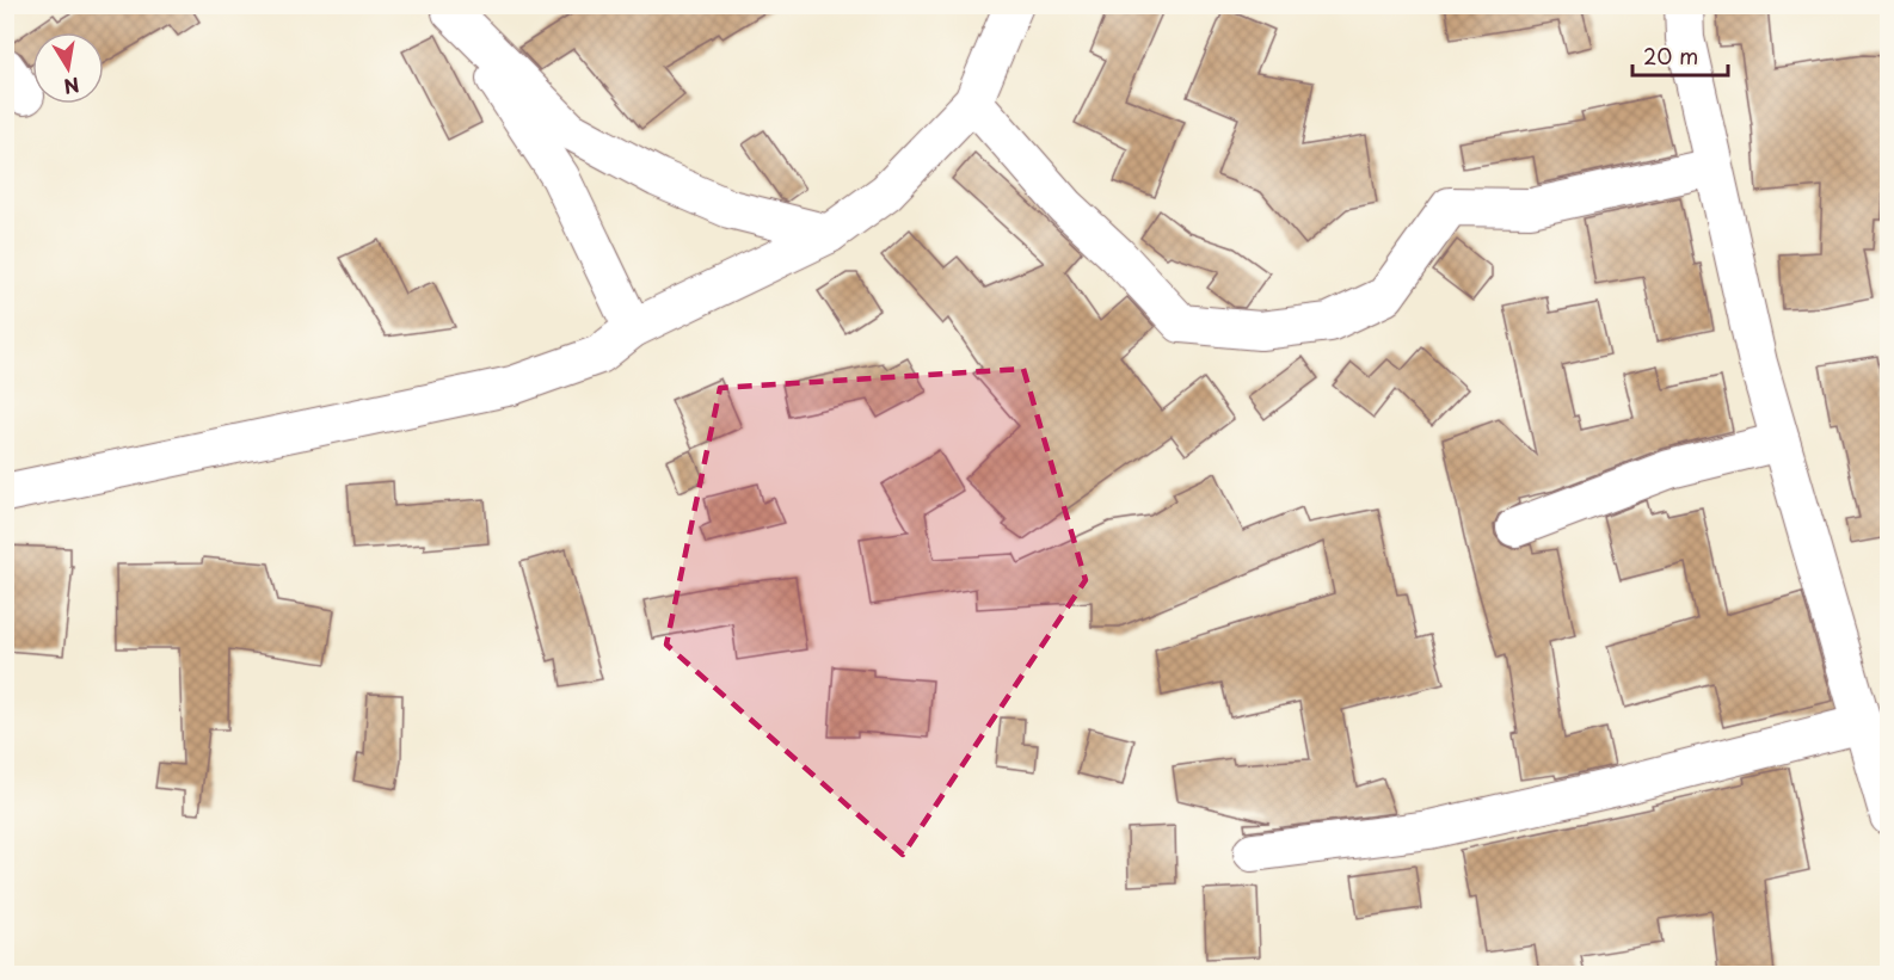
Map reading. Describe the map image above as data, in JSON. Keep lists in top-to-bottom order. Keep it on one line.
{"scale_bar":"20 m","north":"bottom"}
